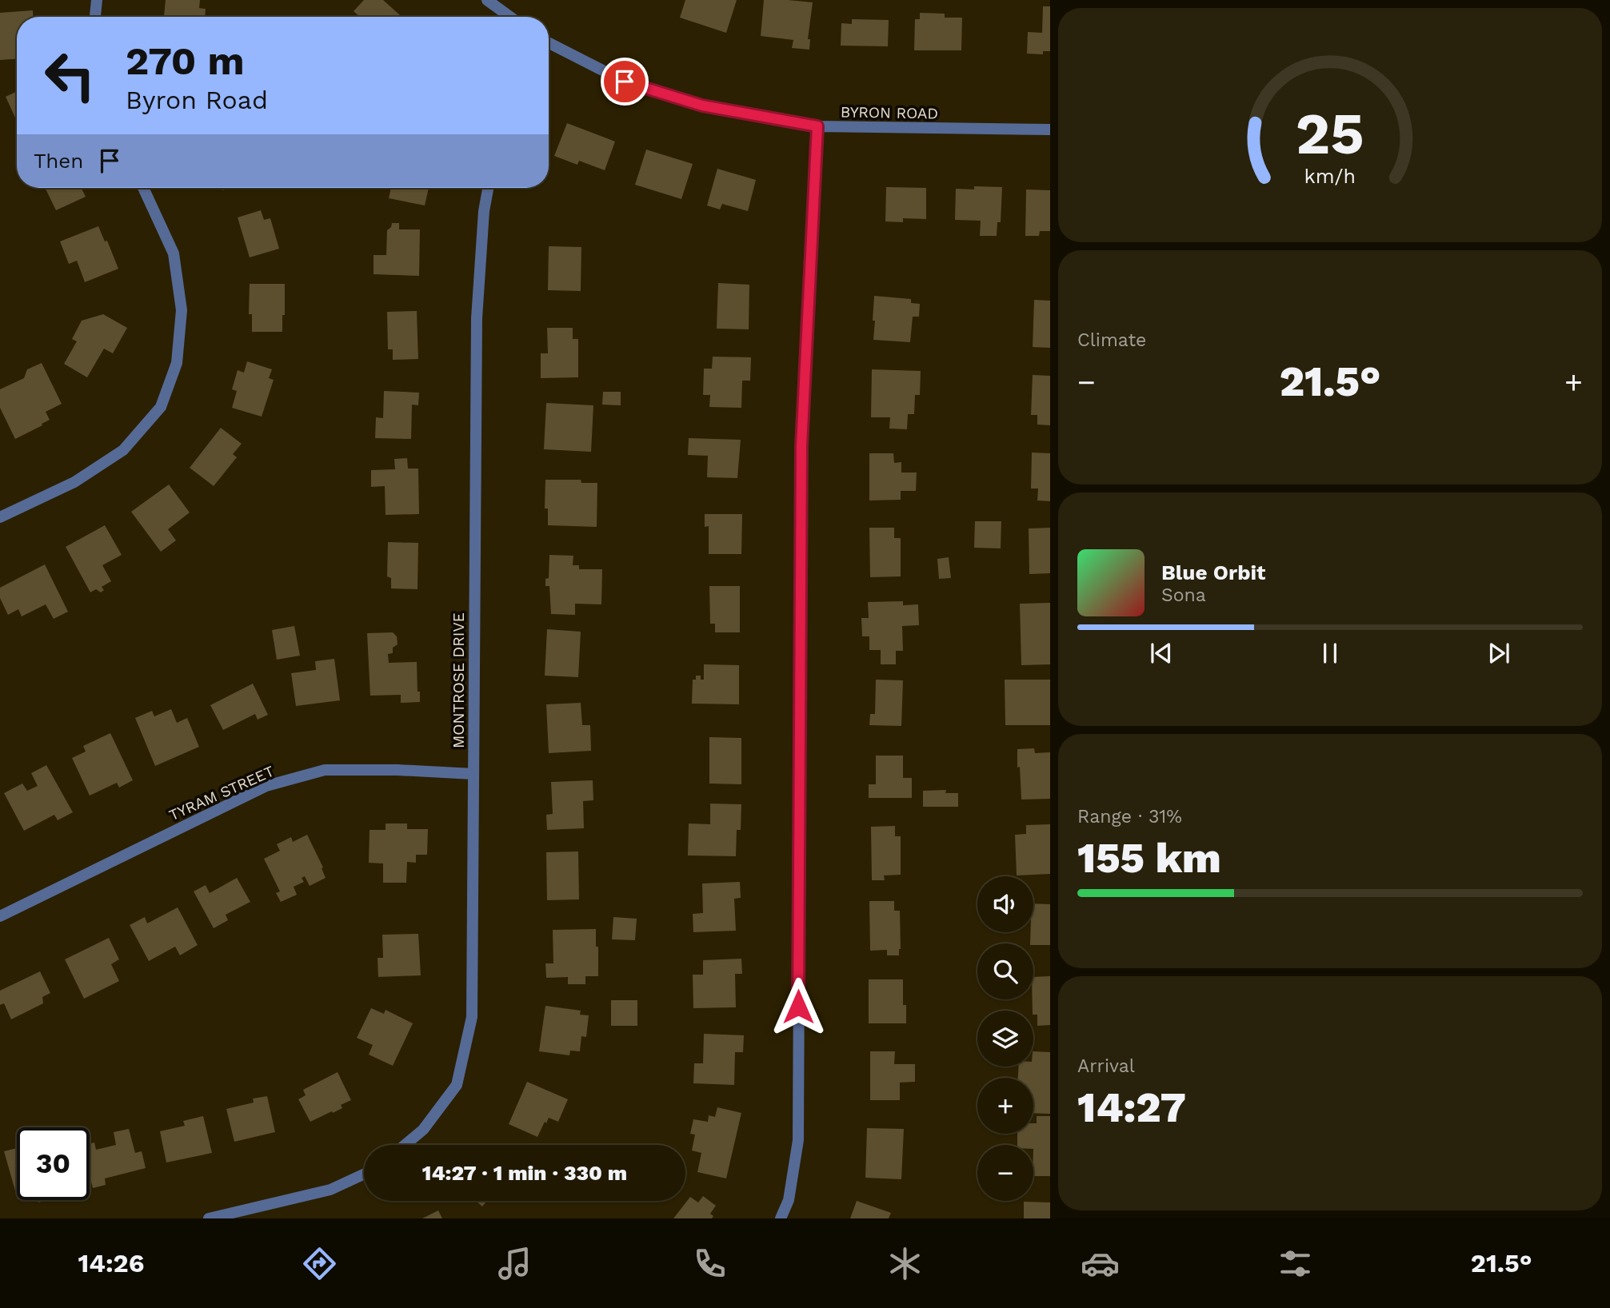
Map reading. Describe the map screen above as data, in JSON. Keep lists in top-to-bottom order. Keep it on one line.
{"streets":{"street":["BYRON ROAD","MONTROSE DRIVE","TYRAM STREET"]},"crossings":[["MONTROSE DRIVE","TYRAM STREET"]],"page":{"turn":["270 m","Byron Road"],"then":"Then","tile":["Climate",["Range · 31%","155 km"],["Arrival","14:27"]],"heat":["−","21.5°","+"],"song":["Blue Orbit","Sona"],"map_buttons":["+","−"],"limit":"30","trip":"14:27 · 1 min · 330 m","tabs":["14:26","21.5°"],"gauge":["25","km/h"]}}
